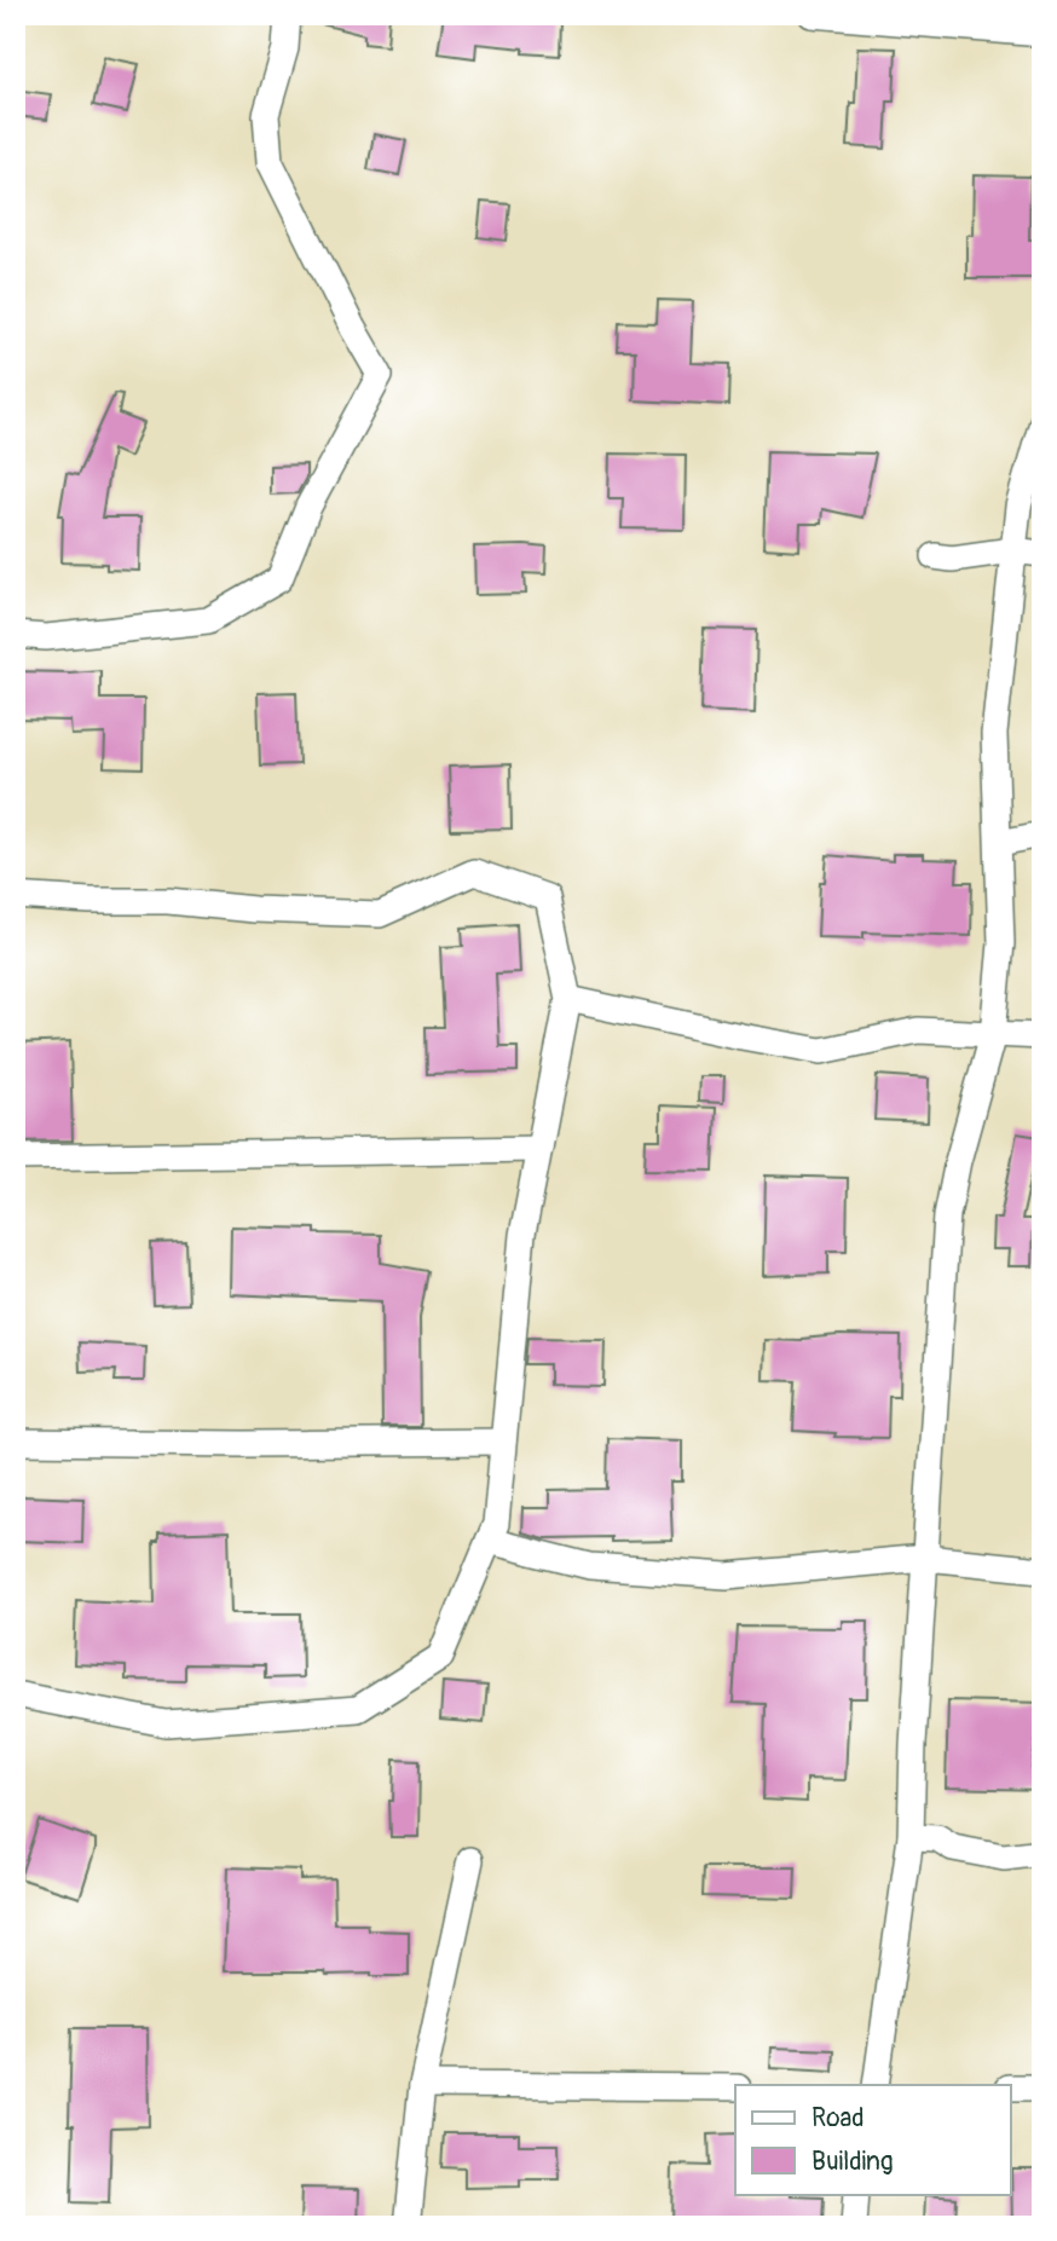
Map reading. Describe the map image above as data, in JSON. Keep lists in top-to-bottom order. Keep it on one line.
{"legend":["Road","Building"]}
